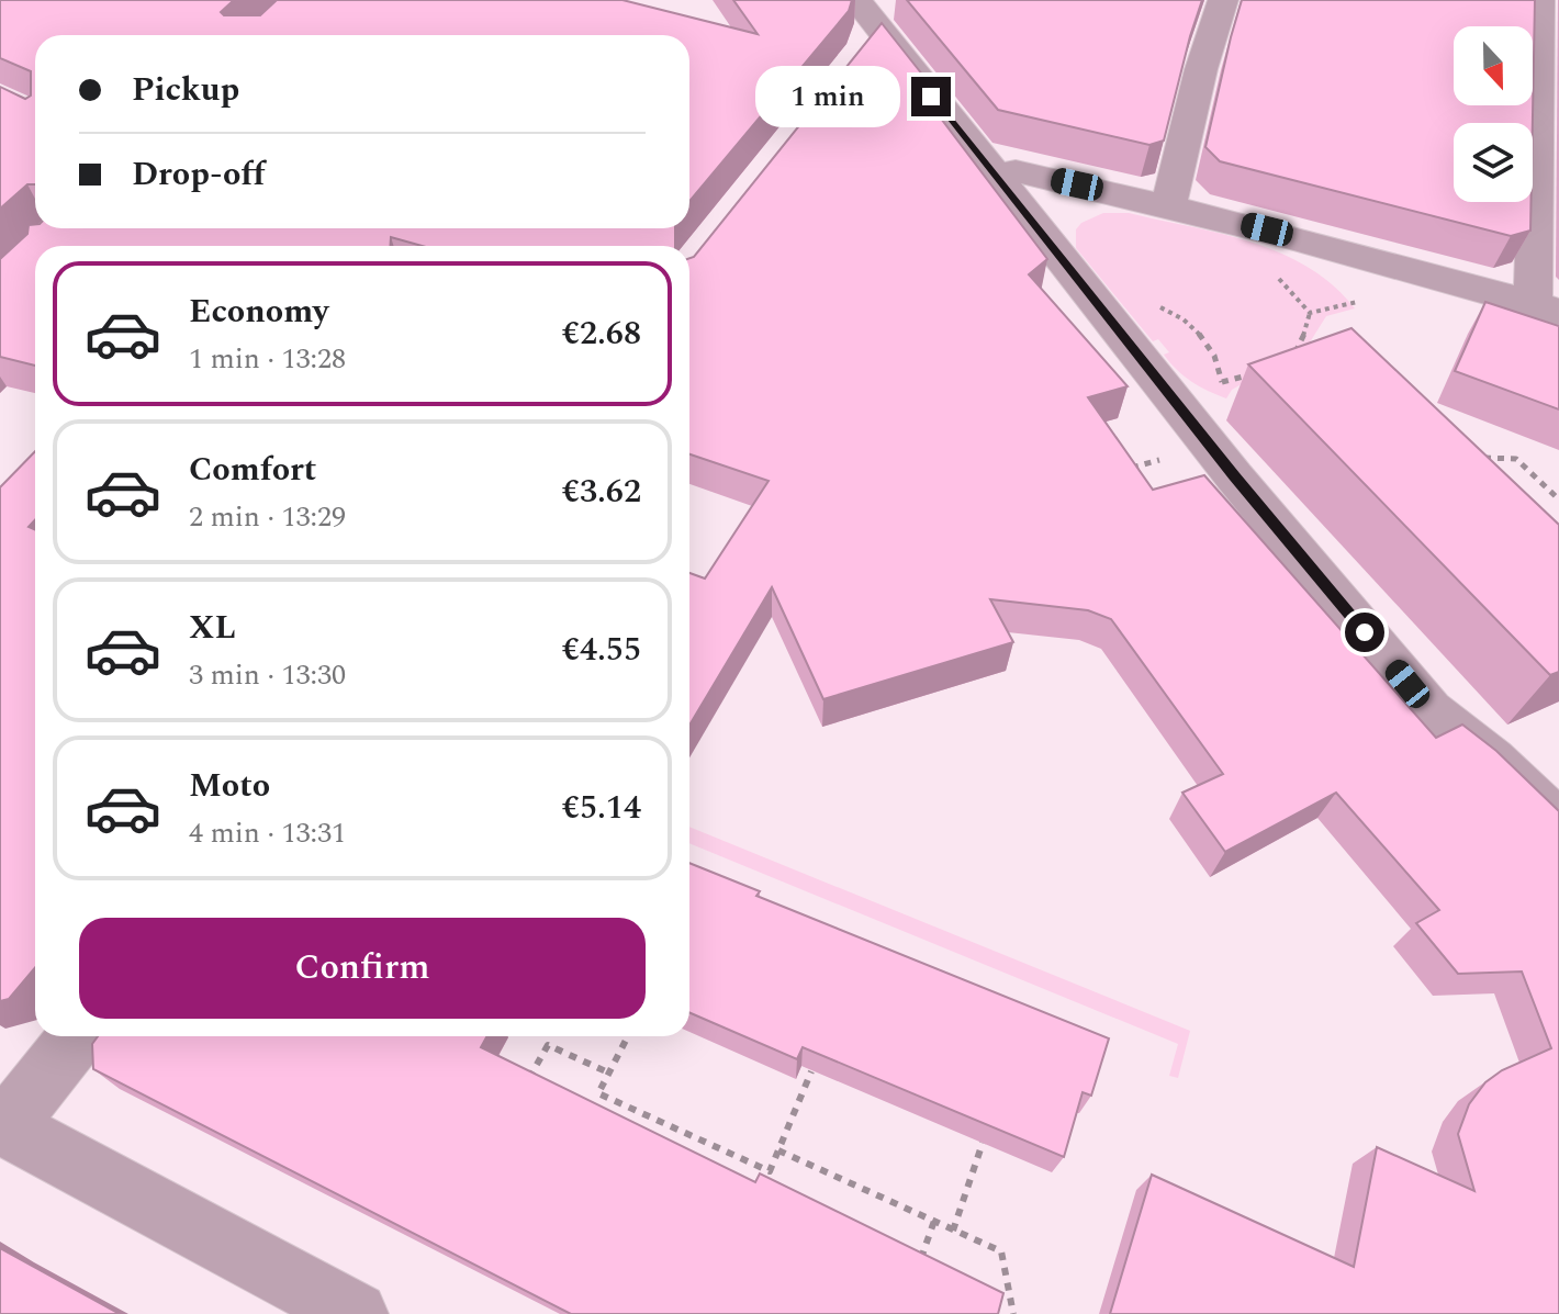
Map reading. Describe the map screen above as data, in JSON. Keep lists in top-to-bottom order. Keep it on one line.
{"north":"bottom","page":{"banner":["Pickup","Drop-off"],"bubble":"1 min","list":[{"name":"Economy","note":"1 min · 13:28","value":"€2.68"},{"name":"Comfort","note":"2 min · 13:29","value":"€3.62"},{"name":"XL","note":"3 min · 13:30","value":"€4.55"},{"name":"Moto","note":"4 min · 13:31","value":"€5.14"}],"buttons":"Confirm"}}
